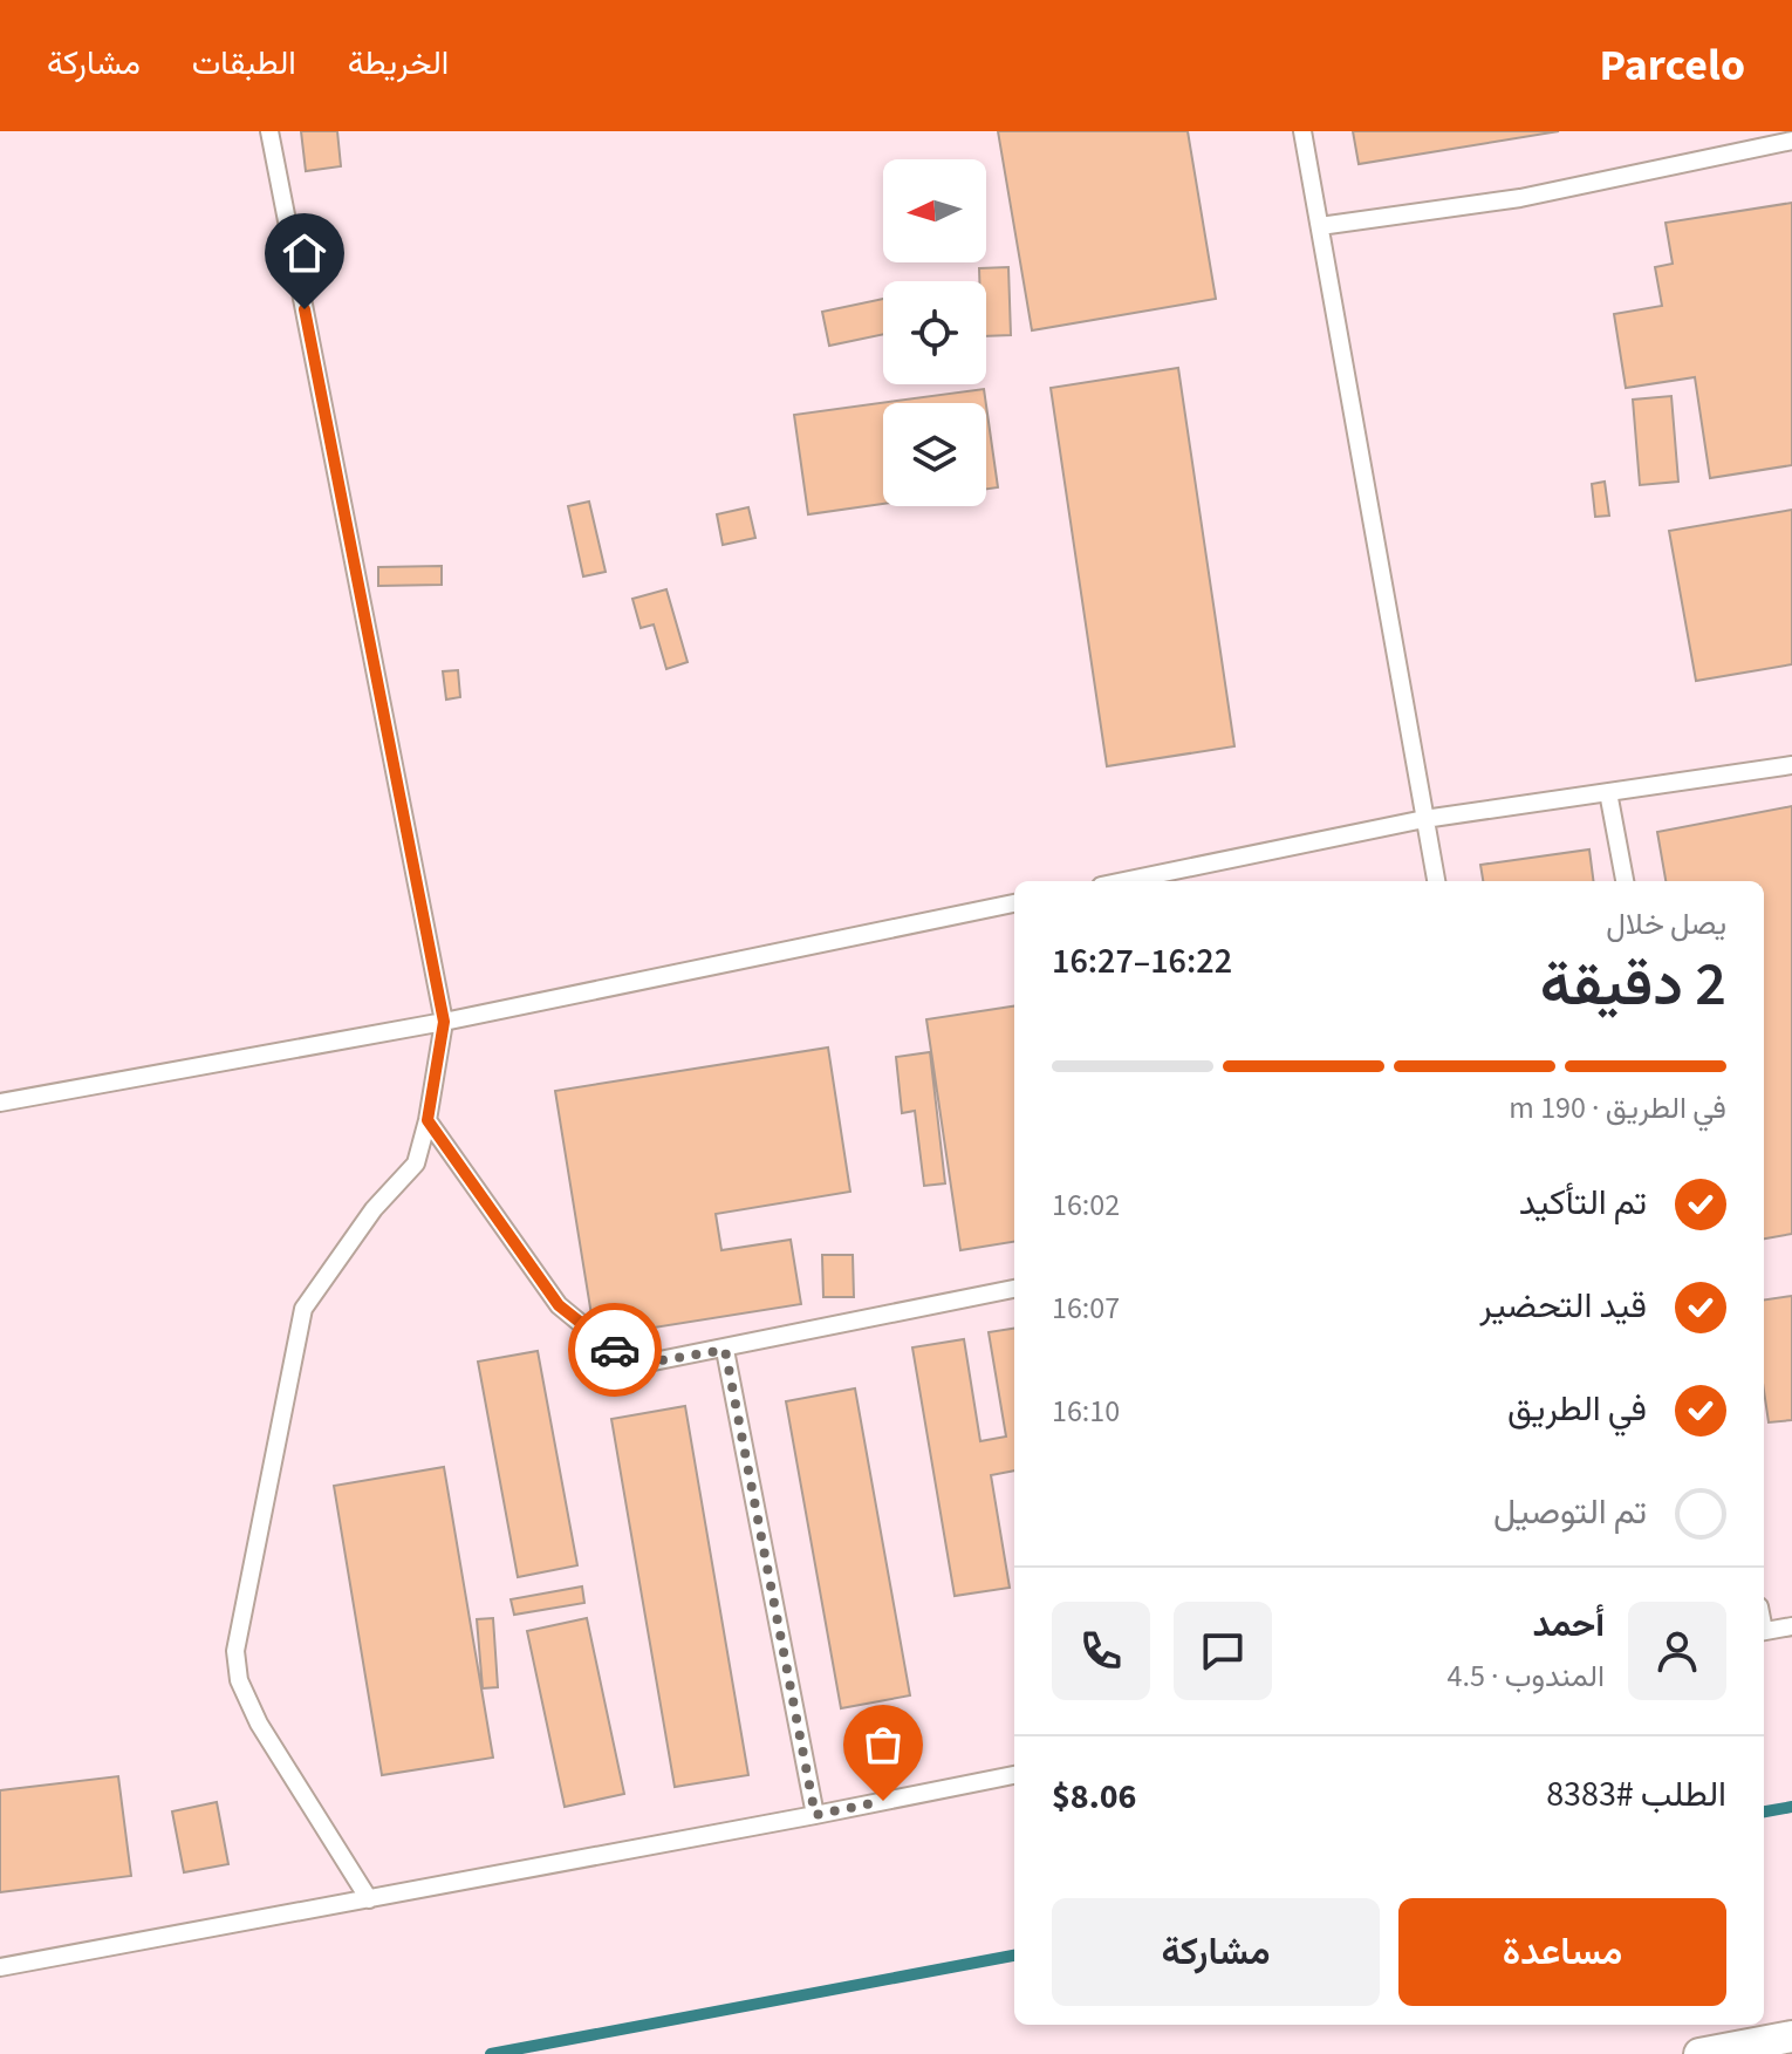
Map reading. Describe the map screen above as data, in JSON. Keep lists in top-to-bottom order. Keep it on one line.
{"north":"left","page":{"header":"Parcelo","nav":["الخريطة","الطبقات","مشاركة"],"heading":["2 دقيقة","يصل خلال","16:22–16:27"],"panel":["أحمد","المندوب · 4.5","الطلب #8383","$8.06"],"bar":"في الطريق · 190 m","list":[["تم التأكيد","16:02"],["قيد التحضير","16:07"],["في الطريق","16:10"],"تم التوصيل"],"buttons":["مساعدة","مشاركة"]}}
